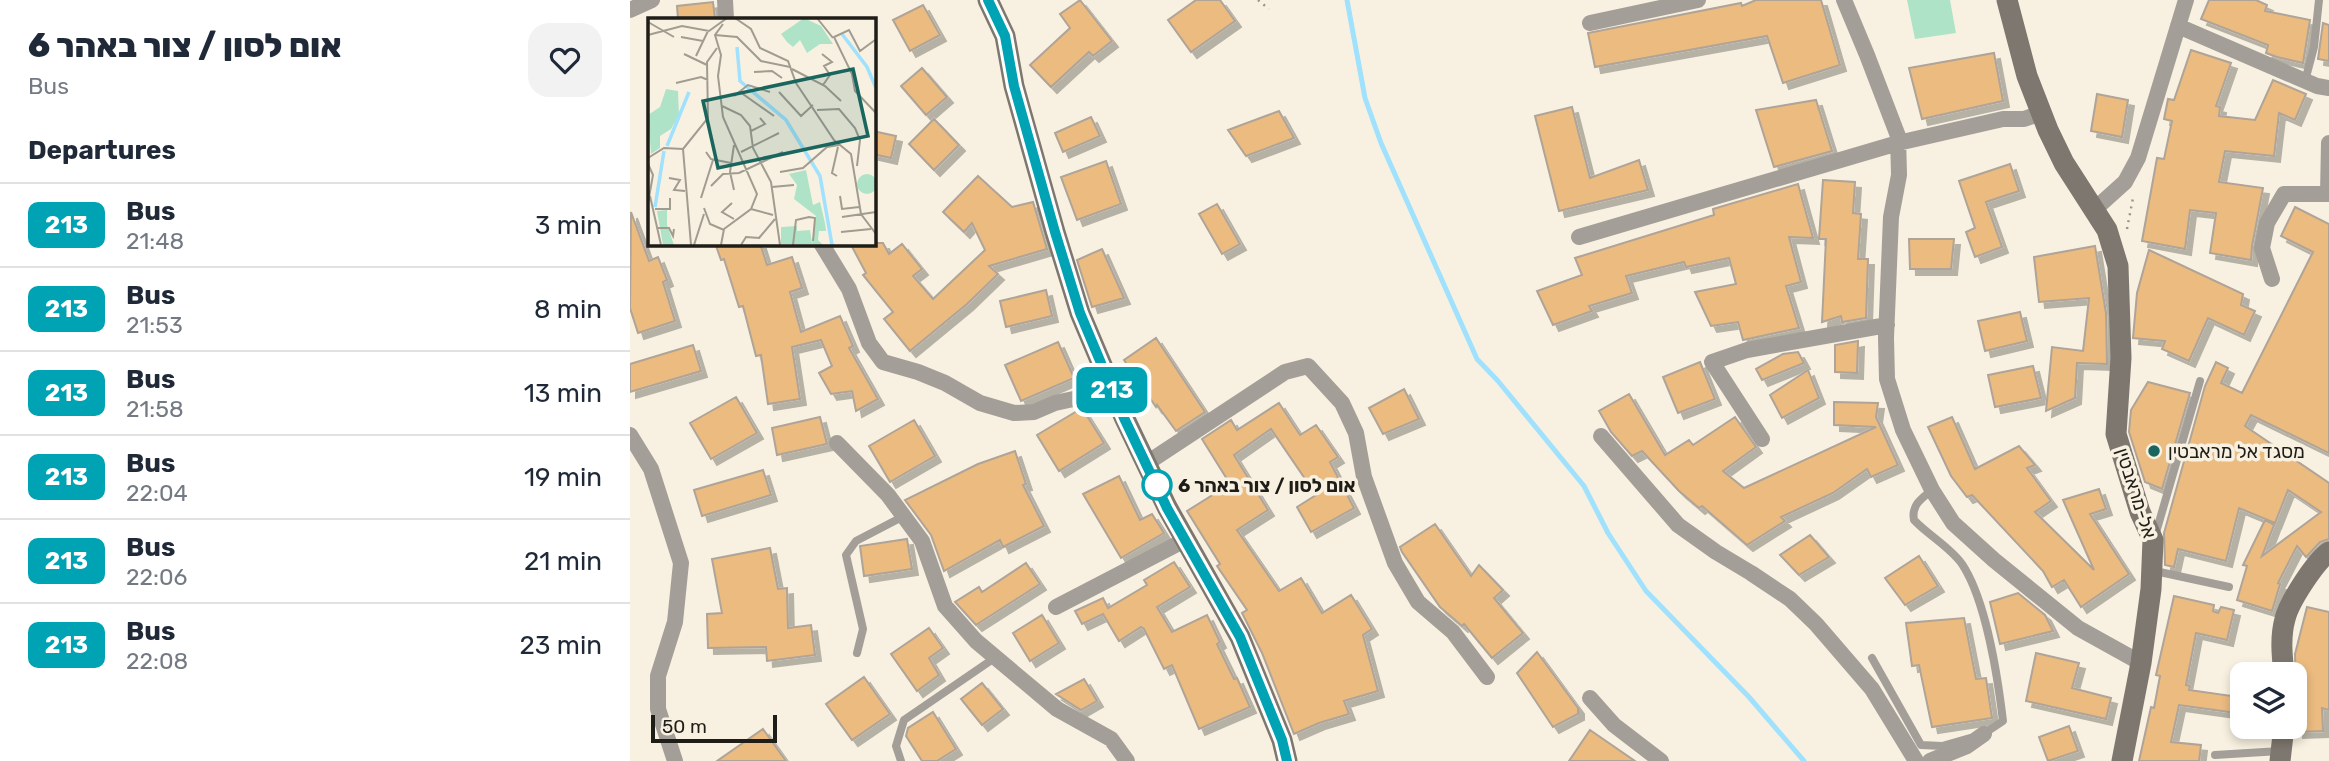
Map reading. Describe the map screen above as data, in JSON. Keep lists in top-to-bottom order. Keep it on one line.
{"streets":{"street":["אל-מראבטין"]},"places":["מסגד אל מראבטין","אום לסון / צור באהר 6"],"lines":["bus line 213"],"scale_bar":"50 m","page":{"heading":[["אום לסון / צור באהר 6","Bus"],"Departures"],"on_map":"213","list":[{"mark":"213","name":"Bus","note":"21:48","value":"3 min"},{"mark":"213","name":"Bus","note":"21:53","value":"8 min"},{"mark":"213","name":"Bus","note":"21:58","value":"13 min"},{"mark":"213","name":"Bus","note":"22:04","value":"19 min"},{"mark":"213","name":"Bus","note":"22:06","value":"21 min"},{"mark":"213","name":"Bus","note":"22:08","value":"23 min"}],"scale":"50 m"}}
